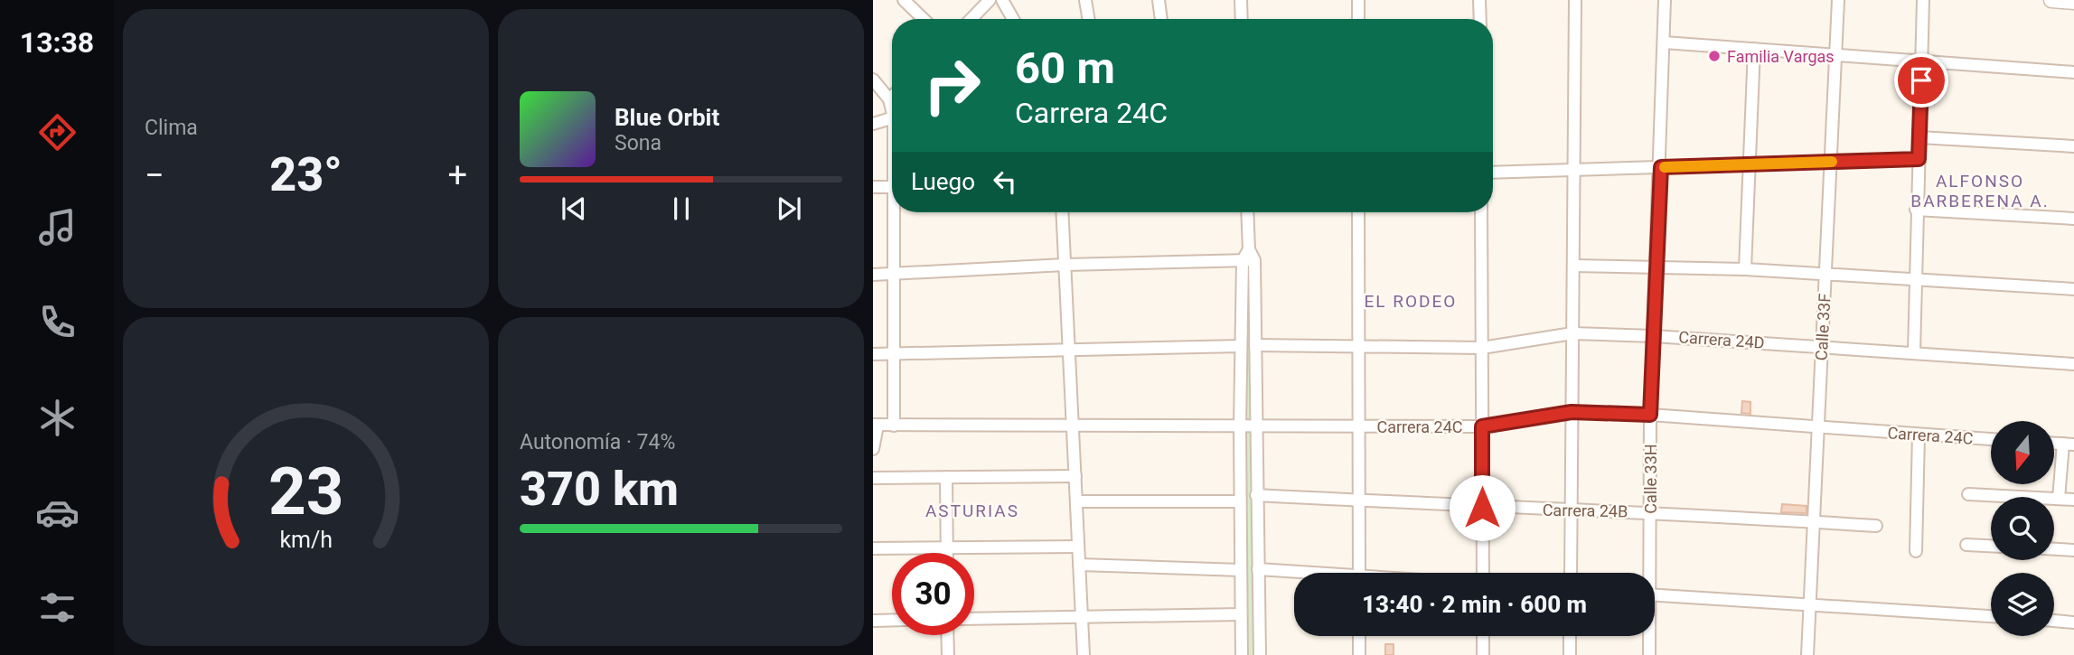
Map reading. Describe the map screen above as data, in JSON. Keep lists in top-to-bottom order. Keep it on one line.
{"streets":{"street":["Calle 33F","Carrera 24D","Carrera 24C","Calle 33H","Carrera 24B"]},"crossings":[["Calle 33F","Carrera 24D"],["Calle 33F","Carrera 24C"],["Calle 33F","Carrera 24B"],["Carrera 24D","Calle 33H"],["Carrera 24C","Calle 33H"],["Calle 33H","Carrera 24B"]],"districts":["ALFONSO BARBERENA A.","EL RODEO","ASTURIAS"],"places":["Familia Vargas"],"north":"bottom","page":{"tabs":"13:38","tile":["Clima",["Autonomía · 74%","370 km"]],"turn":["60 m","Carrera 24C"],"song":["Blue Orbit","Sona"],"heat":["−","23°","+"],"then":"Luego","limit":"30","trip":"13:40 · 2 min · 600 m","gauge":["23","km/h"]}}
